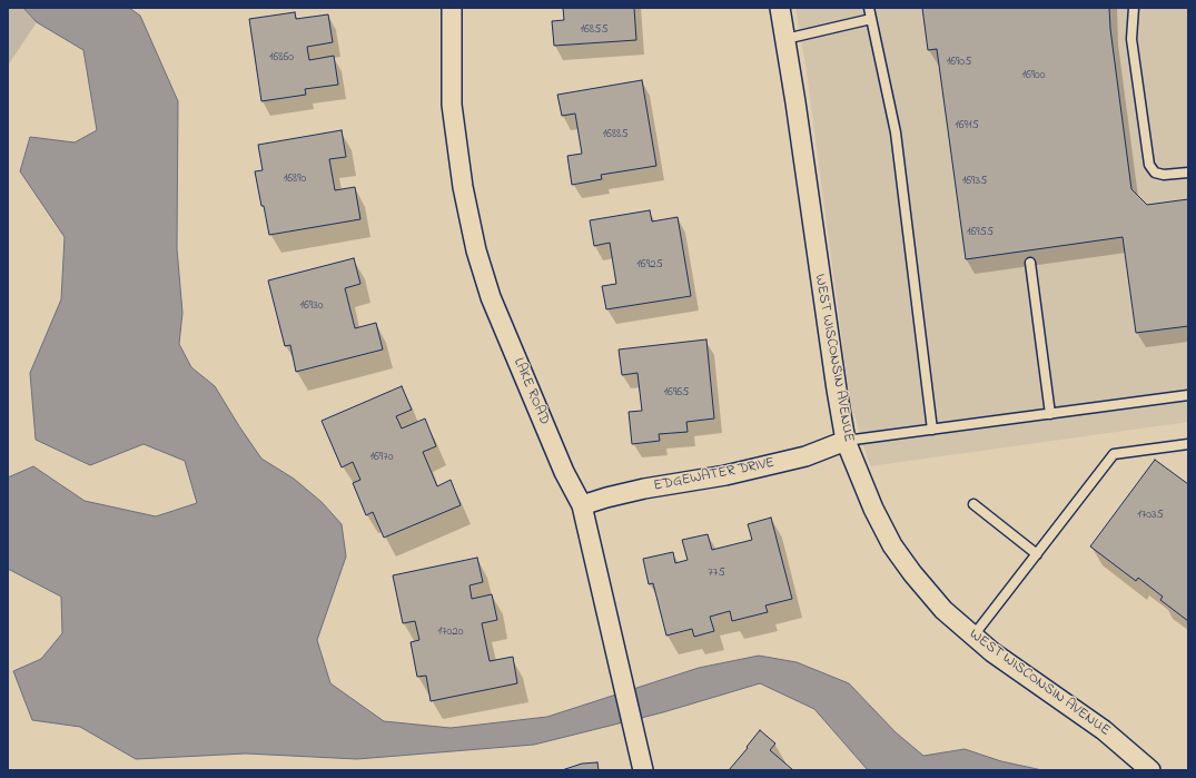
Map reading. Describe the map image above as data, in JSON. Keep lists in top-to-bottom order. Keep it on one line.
{"streets":{"street":["WEST WISCONSIN AVENUE","LAKE ROAD","EDGEWATER DRIVE"]},"crossings":[["WEST WISCONSIN AVENUE","EDGEWATER DRIVE"],["LAKE ROAD","EDGEWATER DRIVE"]],"house_numbers":["16855","16860","16905","16900","16915","16885","16890","16935","16955","16925","16930","16965","16970","17035","775","17020"]}
